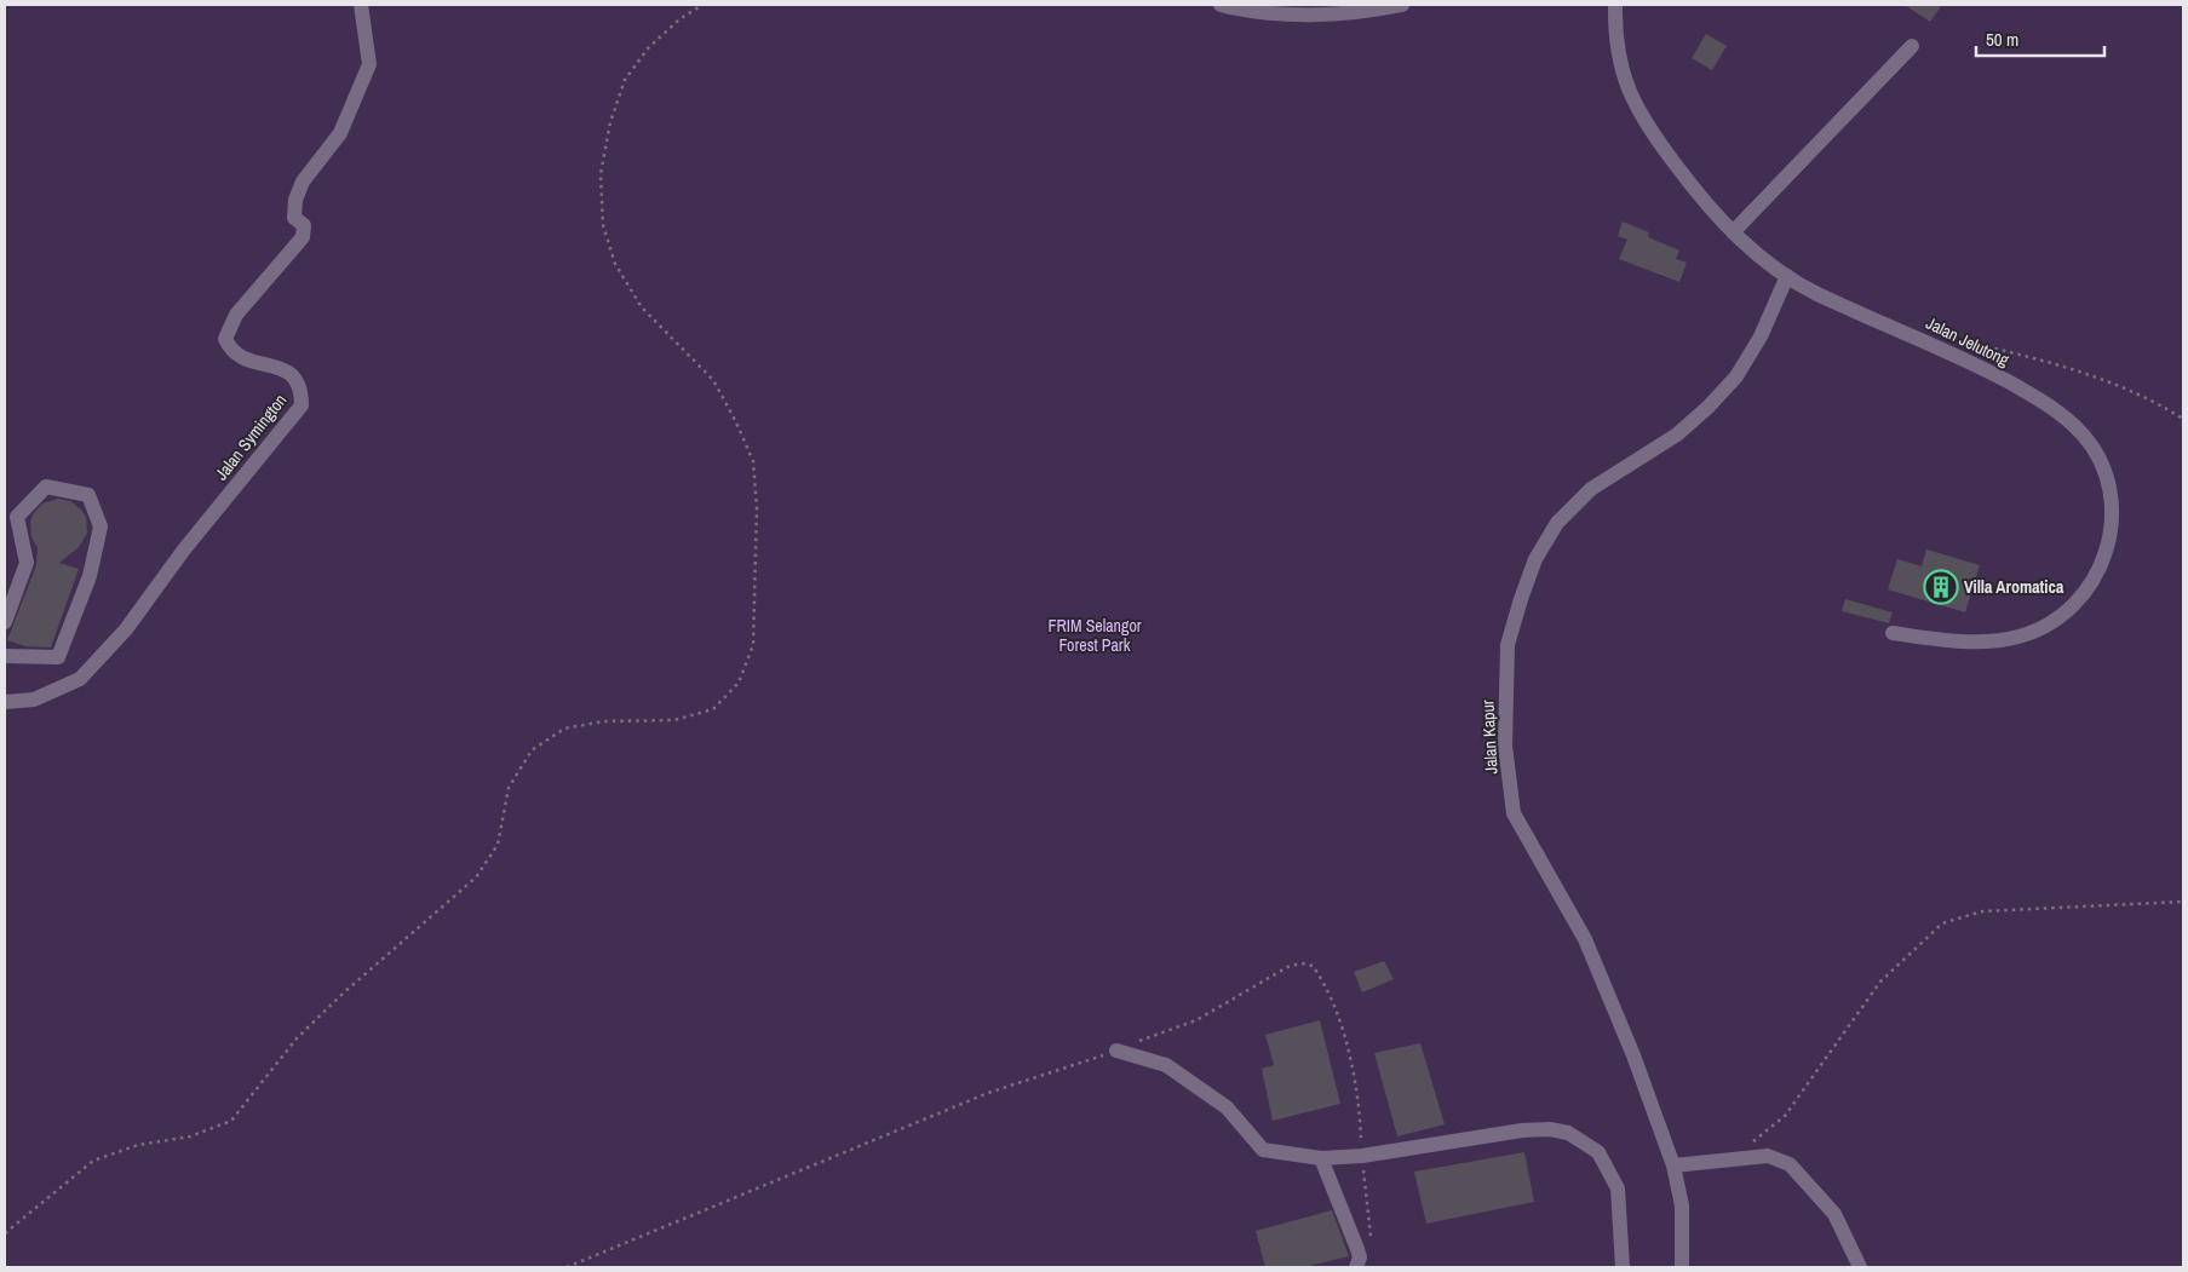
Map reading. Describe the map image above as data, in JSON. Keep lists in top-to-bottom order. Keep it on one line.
{"streets":{"street":["Jalan Jelutong","Jalan Symington","Jalan Kapur"]},"crossings":[["Jalan Jelutong","Jalan Kapur"]],"parks":["FRIM Selangor Forest Park"],"places":{"building":["Villa Aromatica"]},"scale_bar":"50 m"}
